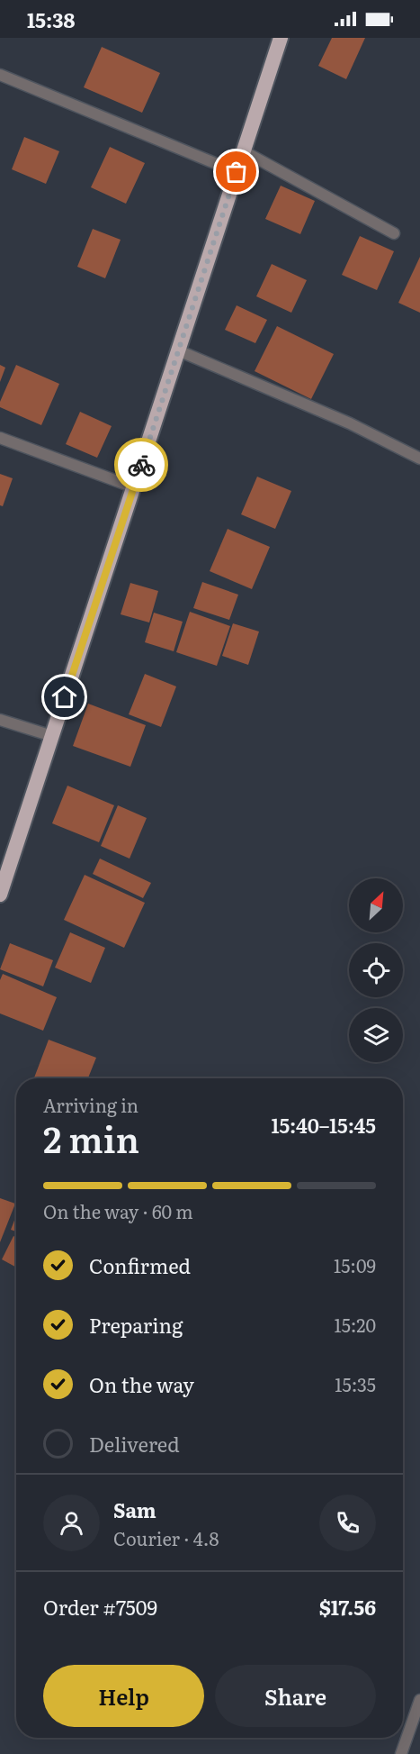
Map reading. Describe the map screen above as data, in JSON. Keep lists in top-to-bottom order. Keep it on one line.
{"north":"top right","page":{"status":"15:38","heading":["2 min","Arriving in","15:40–15:45"],"panel":["Sam","Courier · 4.8","Order #7509","$17.56"],"bar":"On the way · 60 m","list":[["Confirmed","15:09"],["Preparing","15:20"],["On the way","15:35"],"Delivered"],"buttons":["Help","Share"]}}
